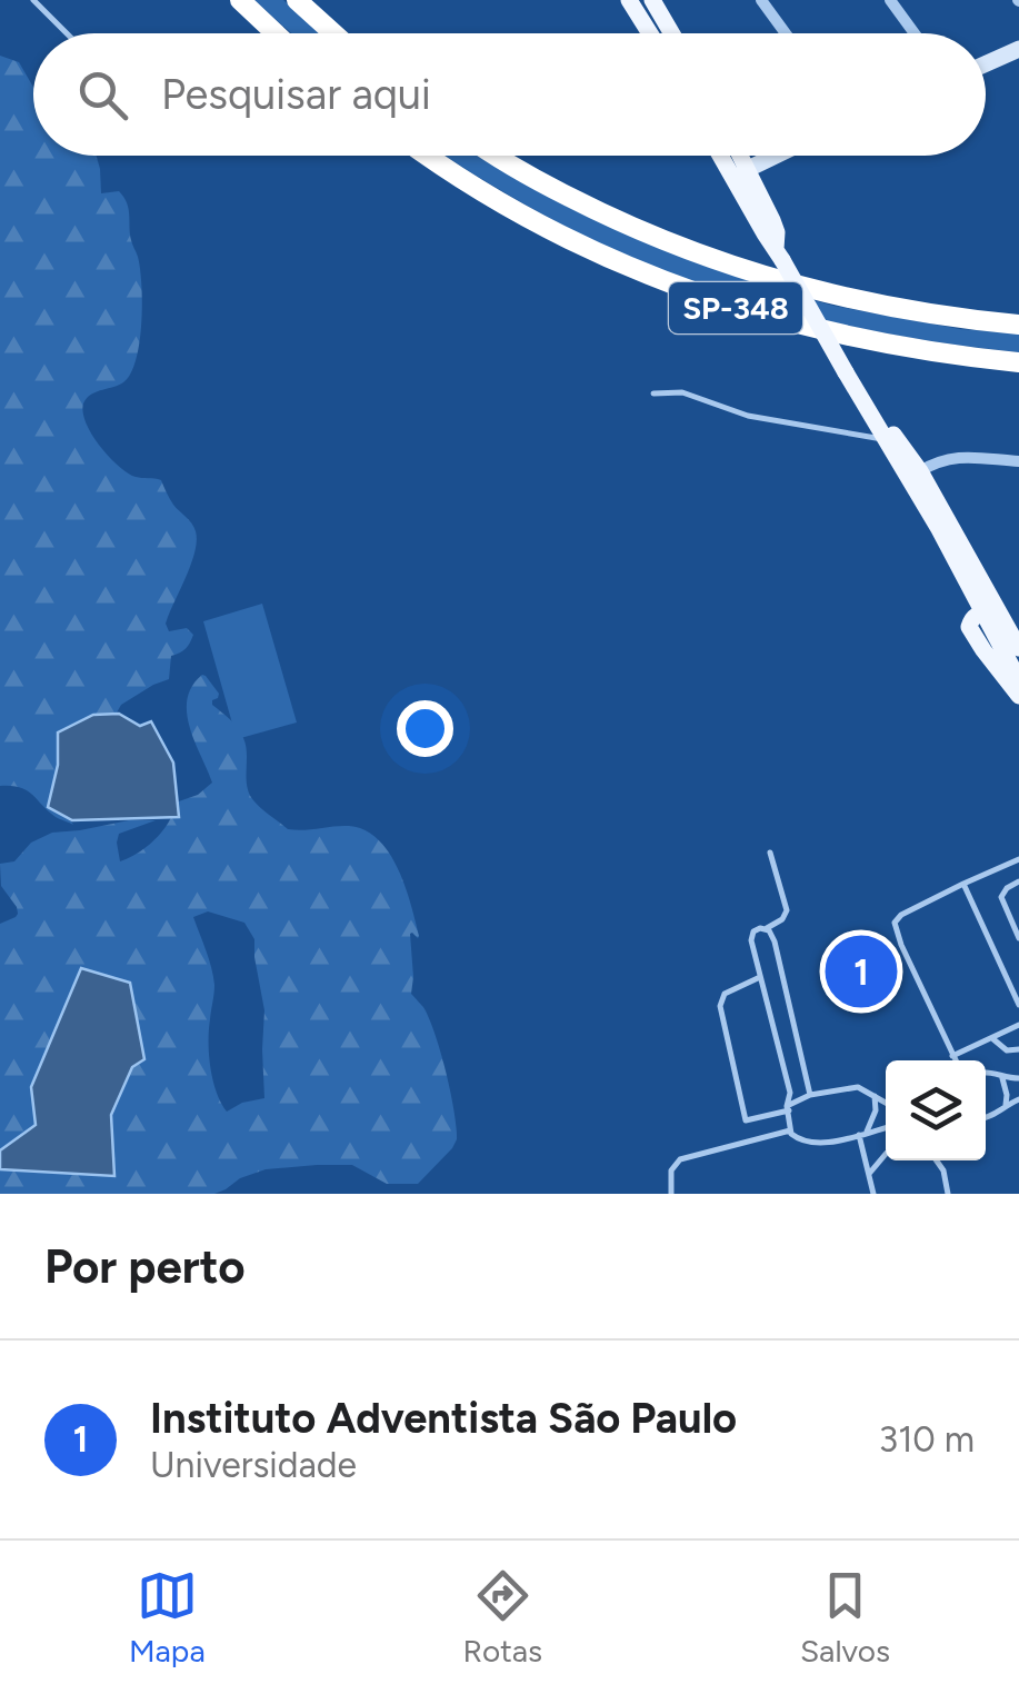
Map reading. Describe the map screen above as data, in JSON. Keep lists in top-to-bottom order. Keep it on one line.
{"streets":{"highway":["SP-348"]},"page":{"search":"Pesquisar aqui","pins":"1","heading":"Por perto","list":[{"mark":"1","name":"Instituto Adventista São Paulo","note":"Universidade","value":"310 m"}],"nav":["Mapa","Rotas","Salvos"]}}
